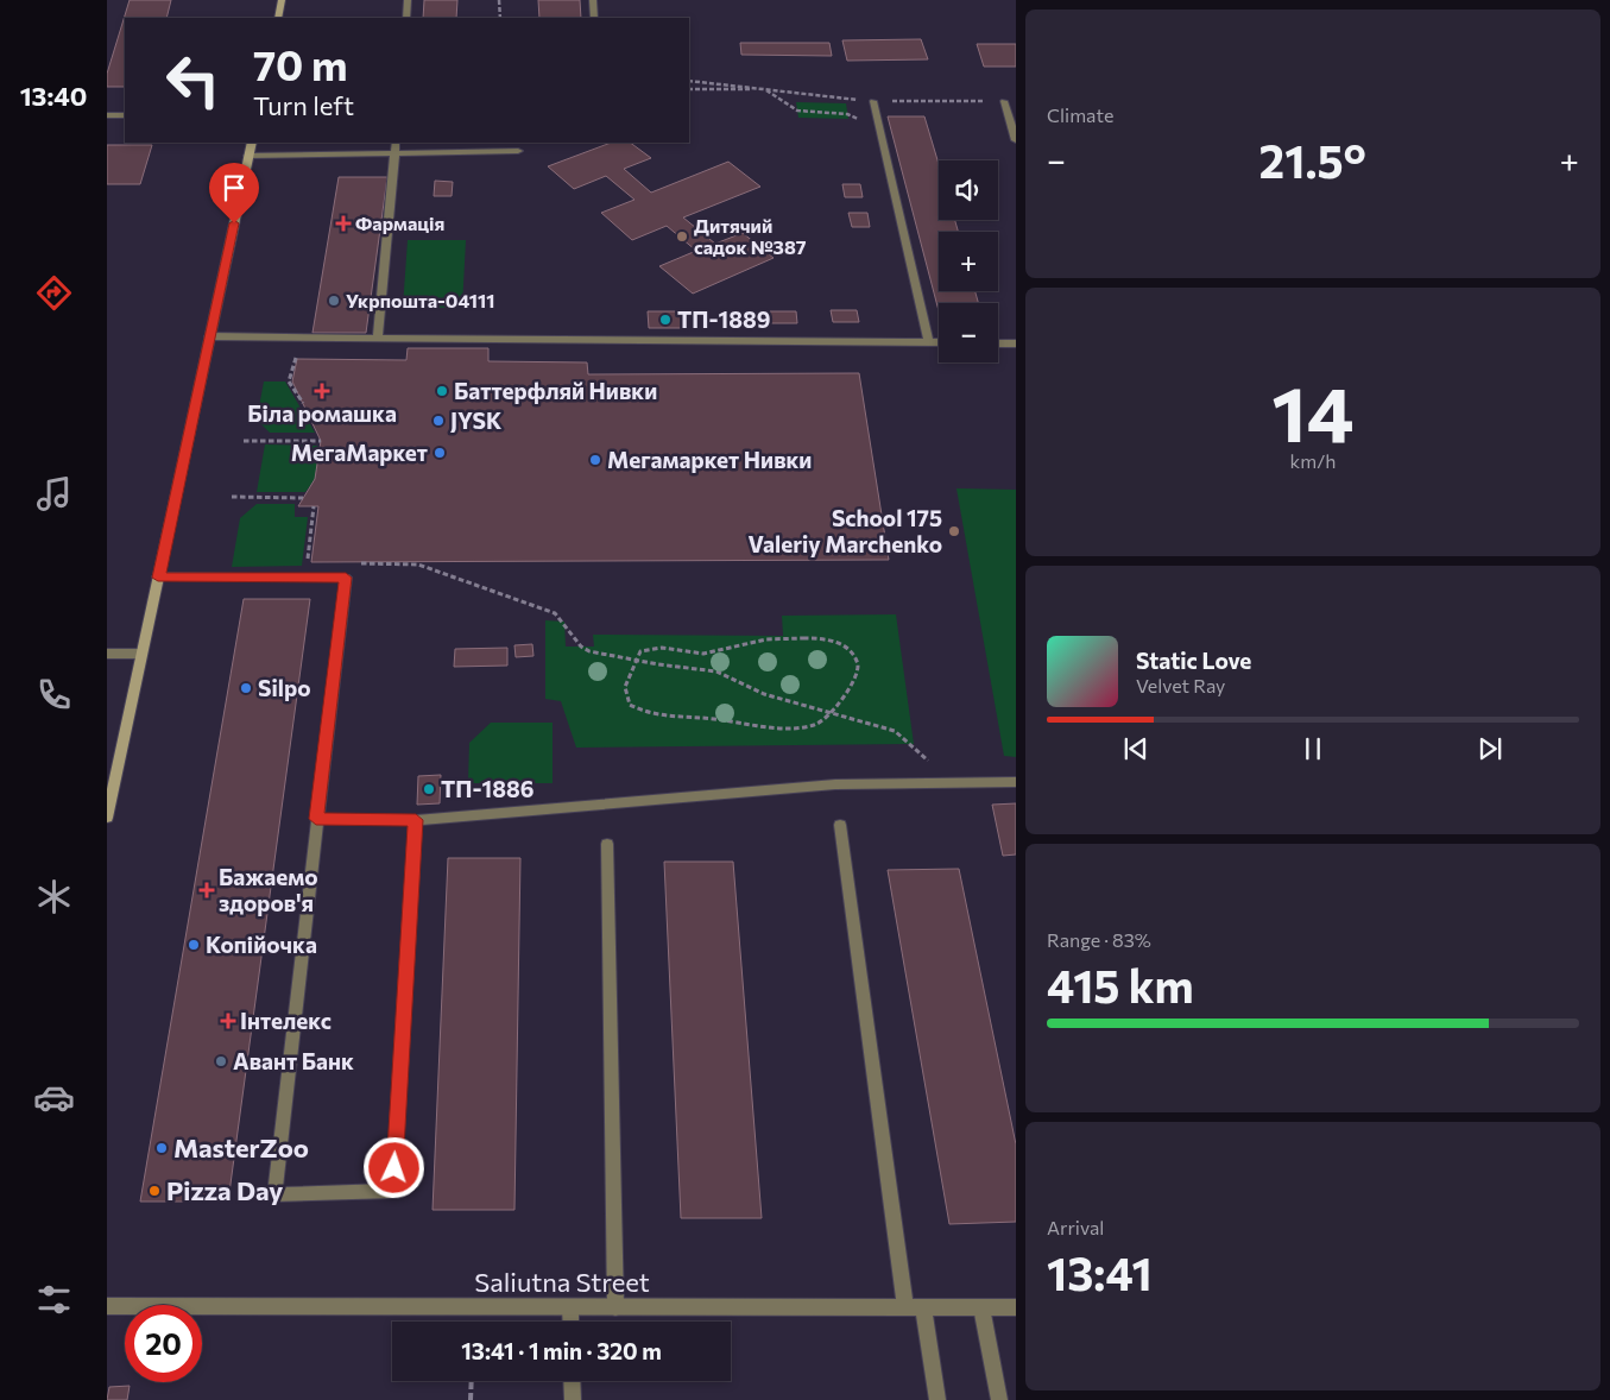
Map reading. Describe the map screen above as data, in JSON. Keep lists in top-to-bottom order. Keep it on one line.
{"streets":{"street":["Saliutna Street"]},"places":{"health":["Фармація","Біла ромашка","Бажаемо здоров'я","Інтелекс"],"other":["Дитячий садок №387","Укрпошта-04111","ТП-1889","Баттерфляй Нивки","JYSK","МегаМаркет","Мегамаркет Нивки","School 175 Valeriy Marchenko","Silpo","ТП-1886","Копійочка","Авант Банк","MasterZoo","Pizza Day"]},"page":{"tabs":"13:40","tile":["Climate",["14","km/h"],["Range · 83%","415 km"],["Arrival","13:41"]],"turn":["70 m","Turn left"],"heat":["−","21.5°","+"],"map_buttons":["+","−"],"song":["Static Love","Velvet Ray"],"limit":"20","trip":"13:41 · 1 min · 320 m"}}
